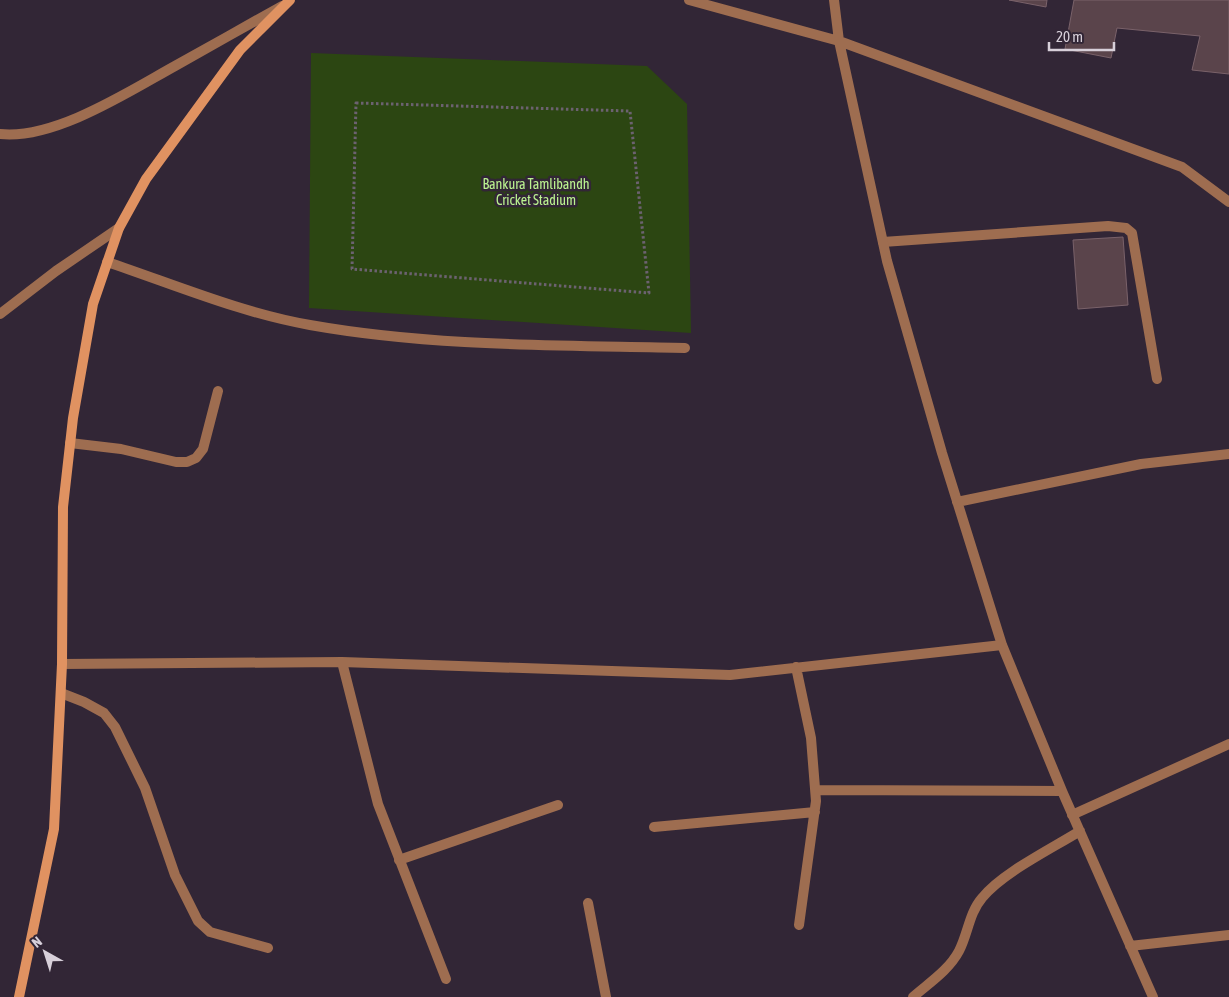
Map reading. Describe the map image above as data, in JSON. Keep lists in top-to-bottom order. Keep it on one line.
{"parks":["Bankura Tamlibandh Cricket Stadium"],"scale_bar":"20 m","north":"top left"}
